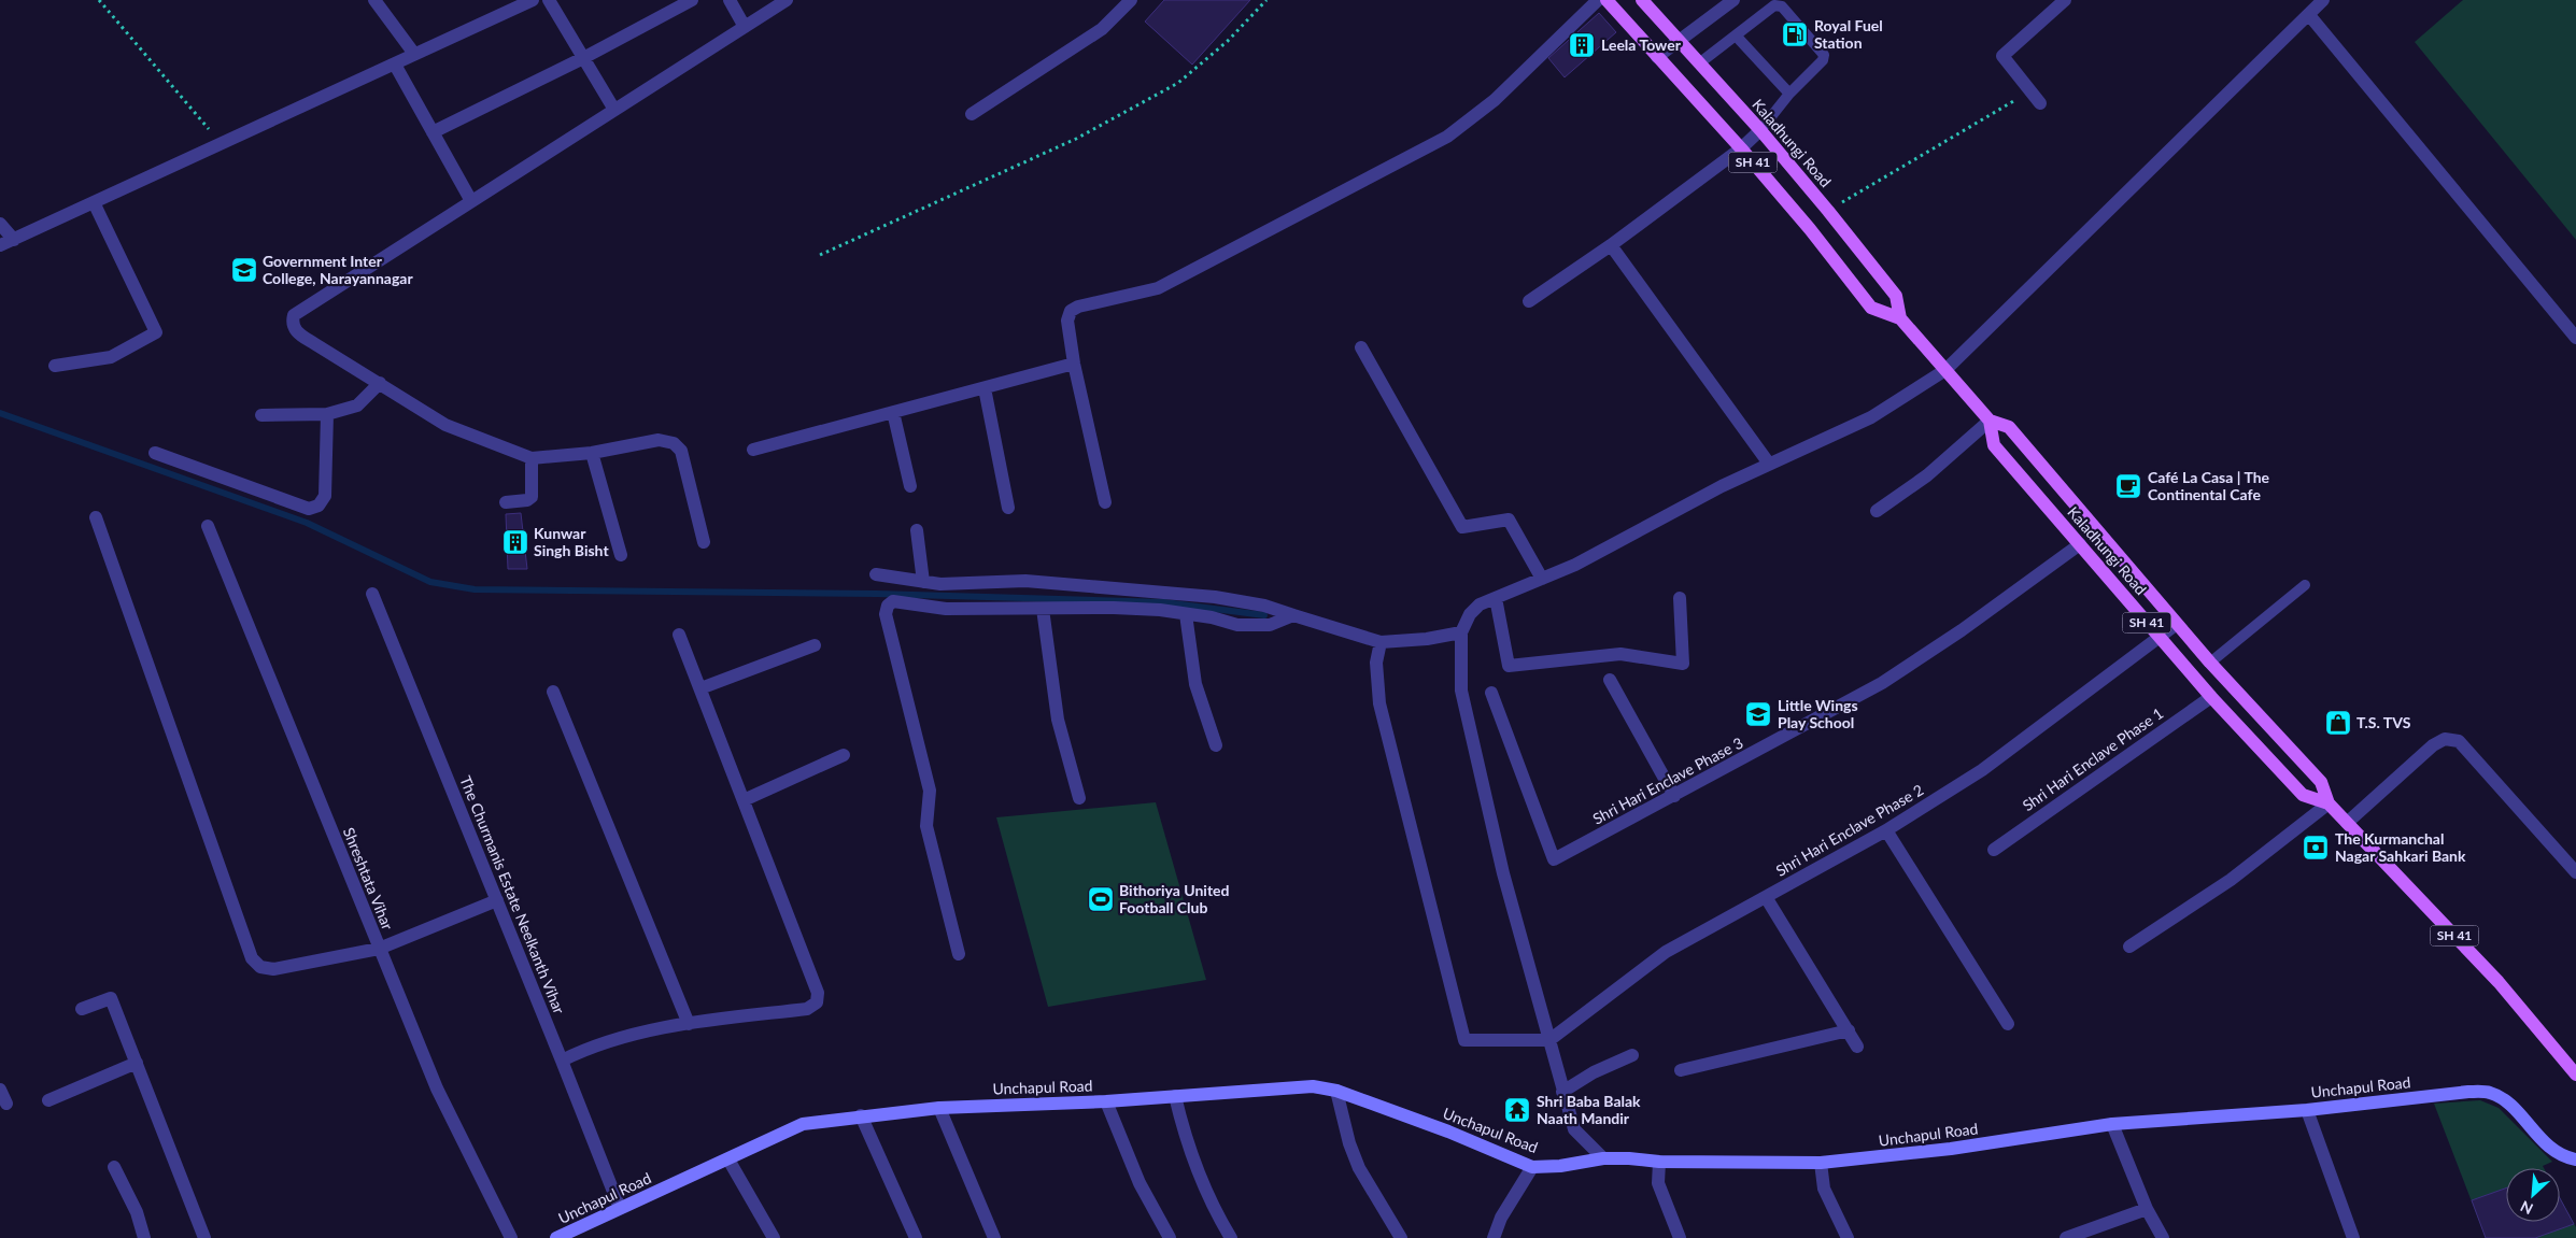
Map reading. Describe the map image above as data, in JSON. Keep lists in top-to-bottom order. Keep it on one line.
{"streets":{"main road":["Kaladhungi Road","SH 41"],"street":["Shri Hari Enclave Phase 1","Shri Hari Enclave Phase 3","Shri Hari Enclave Phase 2","Shreshtata Vihar","The Churmanis Estate Neelkanth Vihar","Unchapul Road"]},"crossings":[["Kaladhungi Road","Shri Hari Enclave Phase 1"],["Kaladhungi Road","Shri Hari Enclave Phase 3"],["Kaladhungi Road","Shri Hari Enclave Phase 2"],["The Churmanis Estate Neelkanth Vihar","Unchapul Road"]],"places":{"fuel station":["Royal Fuel Station"],"building":["Leela Tower","Kunwar Singh Bisht"],"school or university":["Government Inter College, Narayannagar","Little Wings Play School"],"cafe":["Café La Casa | The Continental Cafe"],"shop":["T.S. TVS"],"bank":["The Kurmanchal Nagar Sahkari Bank"],"sports":["Bithoriya United Football Club"],"temple":["Shri Baba Balak Naath Mandir"]},"north":"bottom left"}
